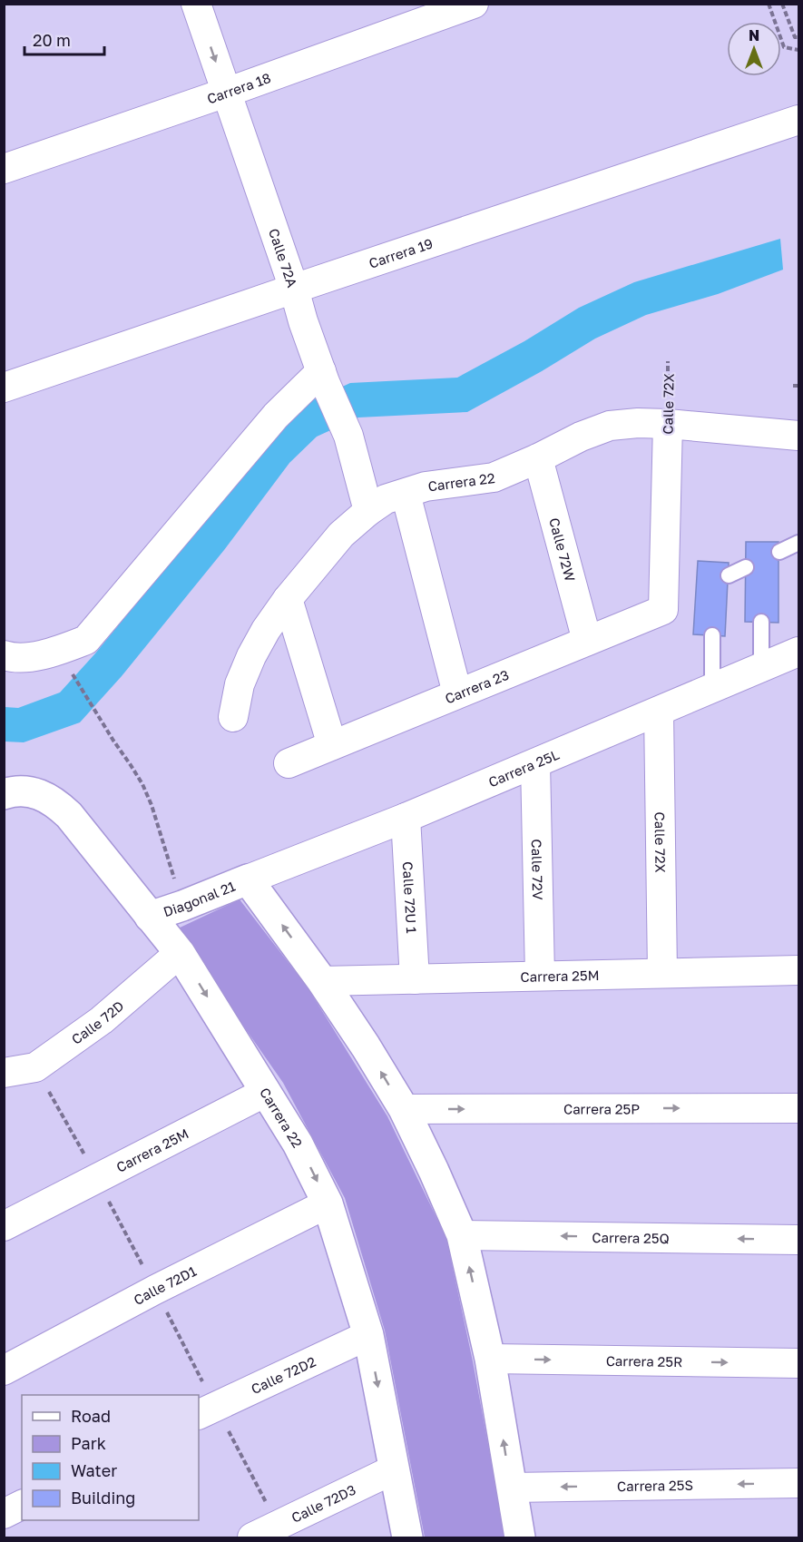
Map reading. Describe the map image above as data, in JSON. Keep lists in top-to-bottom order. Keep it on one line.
{"streets":{"street":["Carrera 18","Carrera 19","Calle 72A","Calle 72X","Carrera 22","Calle 72W","Carrera 23","Carrera 25L","Calle 72V","Diagonal 21","Calle 72U 1","Carrera 25M","Calle 72D","Carrera 25P","Carrera 25Q","Calle 72D1","Carrera 25R","Calle 72D2","Carrera 25S","Calle 72D3"]},"crossings":[["Carrera 18","Calle 72A"],["Carrera 19","Calle 72A"],["Calle 72A","Carrera 22"],["Calle 72X","Carrera 22"],["Calle 72X","Carrera 23"],["Calle 72X","Carrera 25L"],["Calle 72X","Carrera 25M"],["Carrera 22","Calle 72W"],["Carrera 22","Diagonal 21"],["Carrera 22","Carrera 25M"],["Carrera 22","Calle 72D"],["Carrera 22","Calle 72D1"],["Carrera 22","Calle 72D2"],["Carrera 22","Calle 72D3"],["Calle 72W","Carrera 23"],["Carrera 25L","Calle 72V"],["Carrera 25L","Diagonal 21"],["Carrera 25L","Calle 72U 1"],["Calle 72V","Carrera 25M"],["Calle 72U 1","Carrera 25M"]],"one_way":["Carrera 25P","Carrera 25Q","Carrera 25R","Carrera 25S"],"legend":["Road","Park","Water","Building"],"scale_bar":"20 m","north":"top"}
